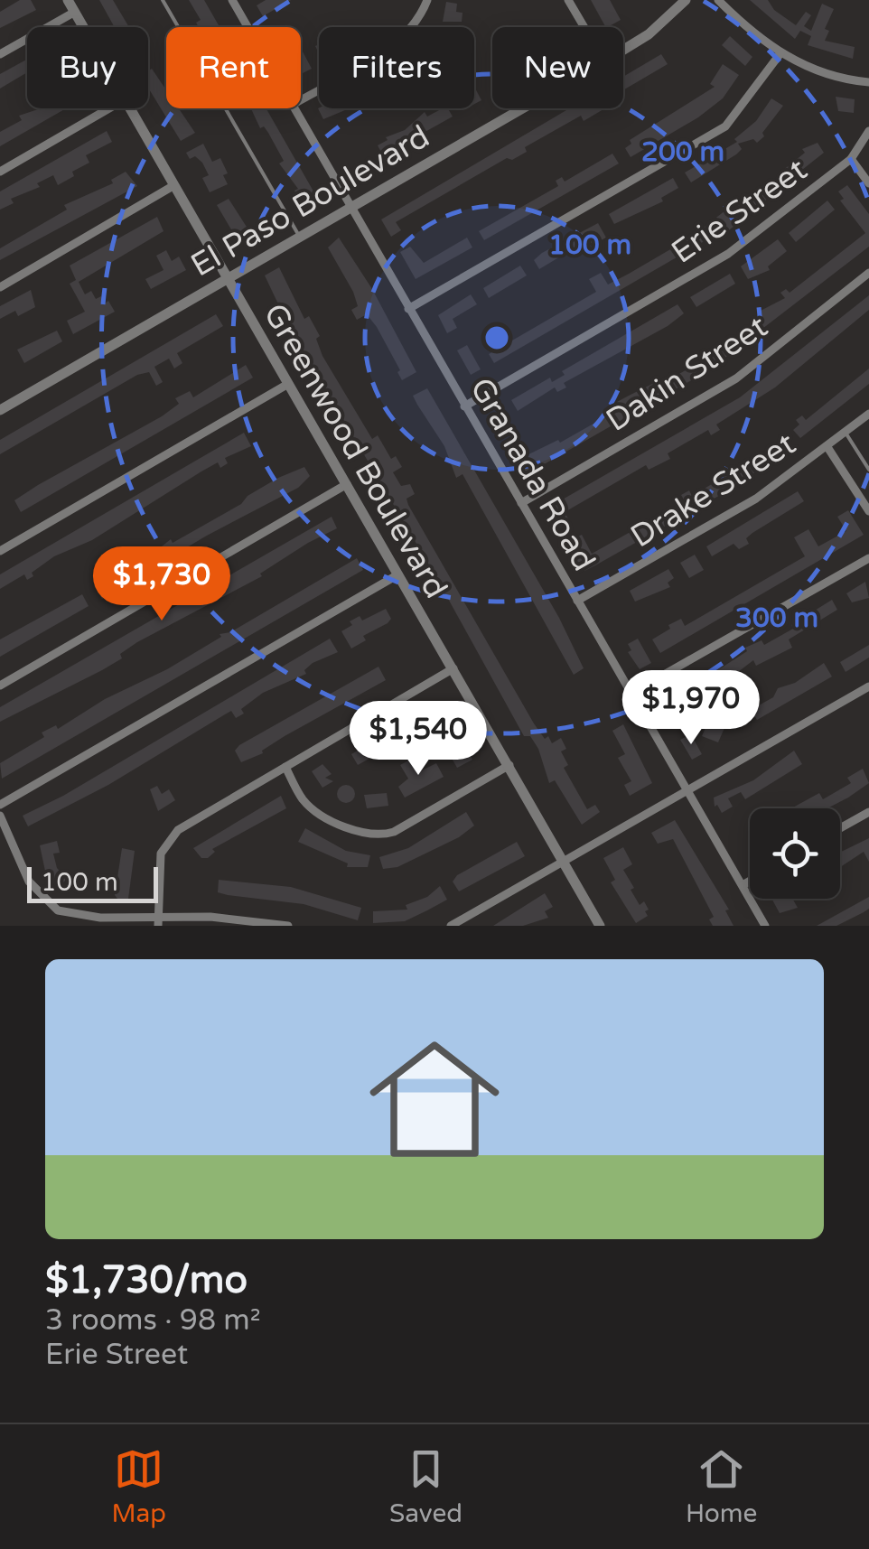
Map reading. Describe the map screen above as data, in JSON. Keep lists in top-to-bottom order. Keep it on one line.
{"streets":{"street":["El Paso Boulevard","Erie Street","Dakin Street","Greenwood Boulevard","Granada Road","Drake Street"]},"crossings":[["El Paso Boulevard","Greenwood Boulevard"],["El Paso Boulevard","Granada Road"],["Erie Street","Granada Road"],["Dakin Street","Granada Road"],["Granada Road","Drake Street"]],"scale_bar":"100 m","page":{"chip":["Buy","Rent","Filters","New"],"price":["$1,730","$1,970","$1,540"],"scale":"100 m","list":[{"name":"$1,730/mo","note":"3 rooms · 98 m² · Erie Street"}],"tabs":["Map","Saved","Home"]},"rings":["200 m","100 m","300 m"]}
